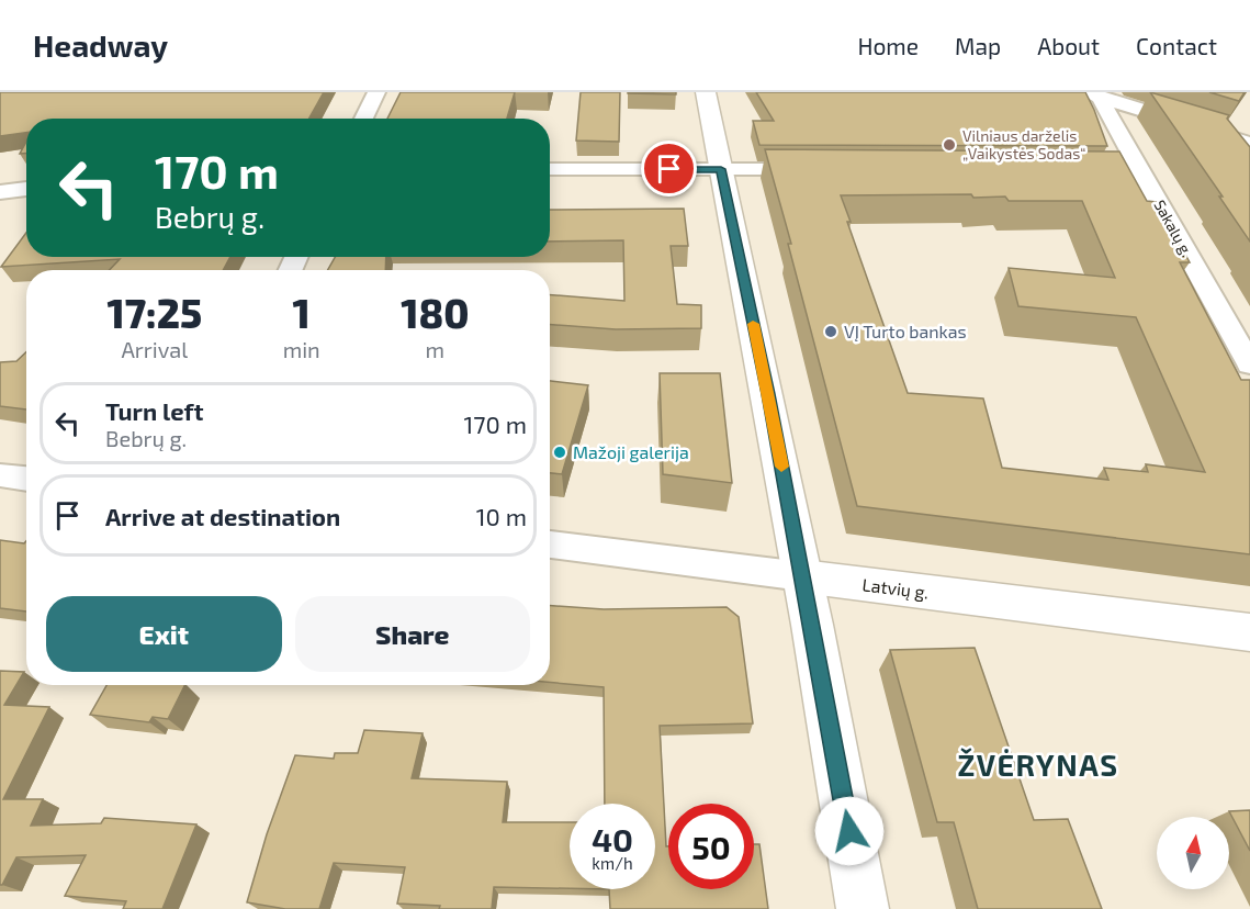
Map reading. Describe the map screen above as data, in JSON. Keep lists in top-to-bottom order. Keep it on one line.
{"streets":{"main road":["Latvių g."],"street":["Sakalų g."]},"districts":["ŽVĖRYNAS"],"places":["Vilniaus darželis „Vaikystės Sodas“","VĮ Turto bankas","Mažoji galerija"],"north":"top","page":{"header":"Headway","nav":["Home","Map","About","Contact"],"turn":["170 m","Bebrų g."],"eta":["17:25","Arrival","1","min","180","m"],"list":[{"name":"Turn left","note":"Bebrų g.","value":"170 m"},{"name":"Arrive at destination","value":"10 m"}],"buttons":["Exit","Share"],"speed":"40 km/h","limit":"50"}}
